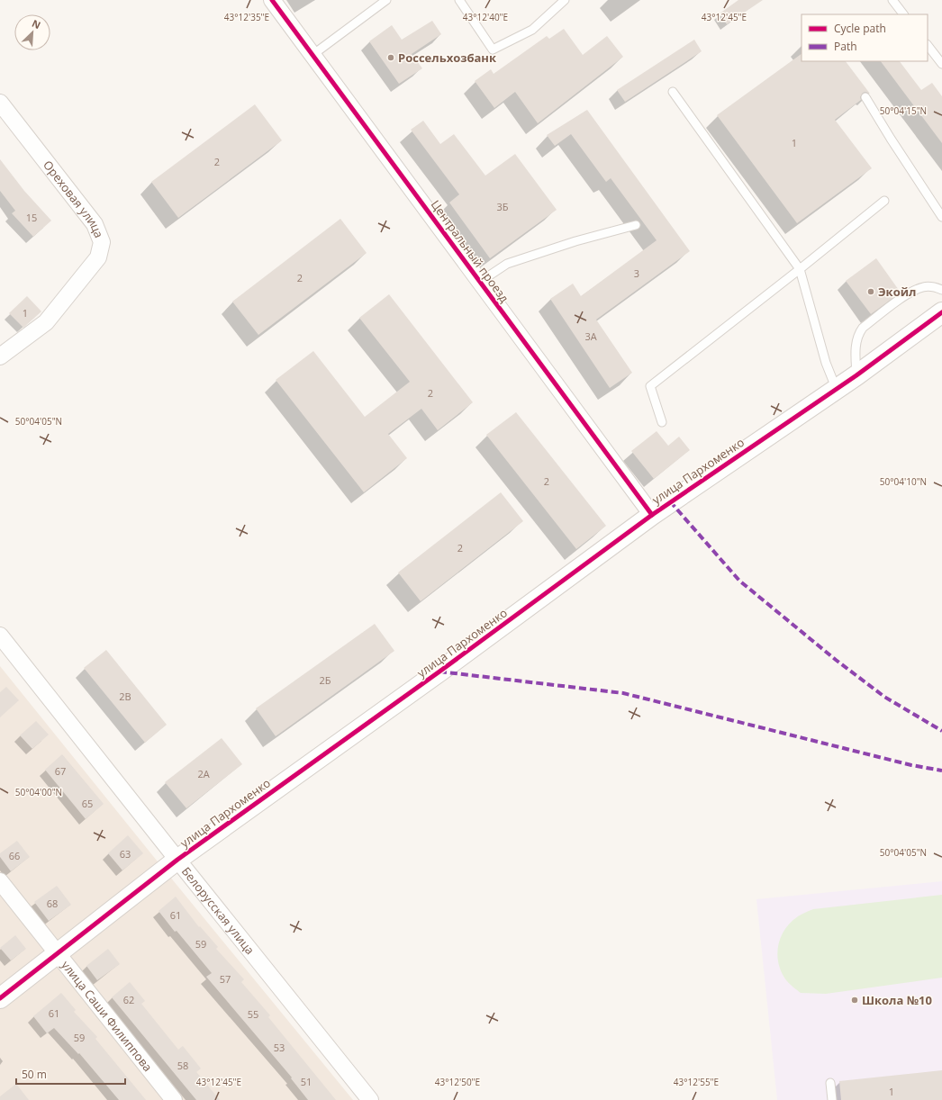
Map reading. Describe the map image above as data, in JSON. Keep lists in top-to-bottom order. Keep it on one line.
{"streets":{"street":["Ореховая улица","Центральный проезд","улица Пархоменко","Белорусская улица","улица Саши Филиппова"]},"crossings":[["Центральный проезд","улица Пархоменко"],["улица Пархоменко","Белорусская улица"],["улица Пархоменко","улица Саши Филиппова"]],"places":["Россельхозбанк","Экойл","Школа №10"],"house_numbers":["1","2","3Б","15","3","2","1","3А","2","2","2","2Б","2В","67","2А","65","63","66","68","61","59","57","62","61","55","59","53","58","51","1"],"legend":["Cycle path","Path"],"scale_bar":"50 m","north":"top right","coordinates":["43°12'35\"E","43°12'40\"E","43°12'45\"E","50°04'15\"N","50°04'05\"N","50°04'10\"N","50°04'00\"N","43°12'50\"E","43°12'55\"E"]}
